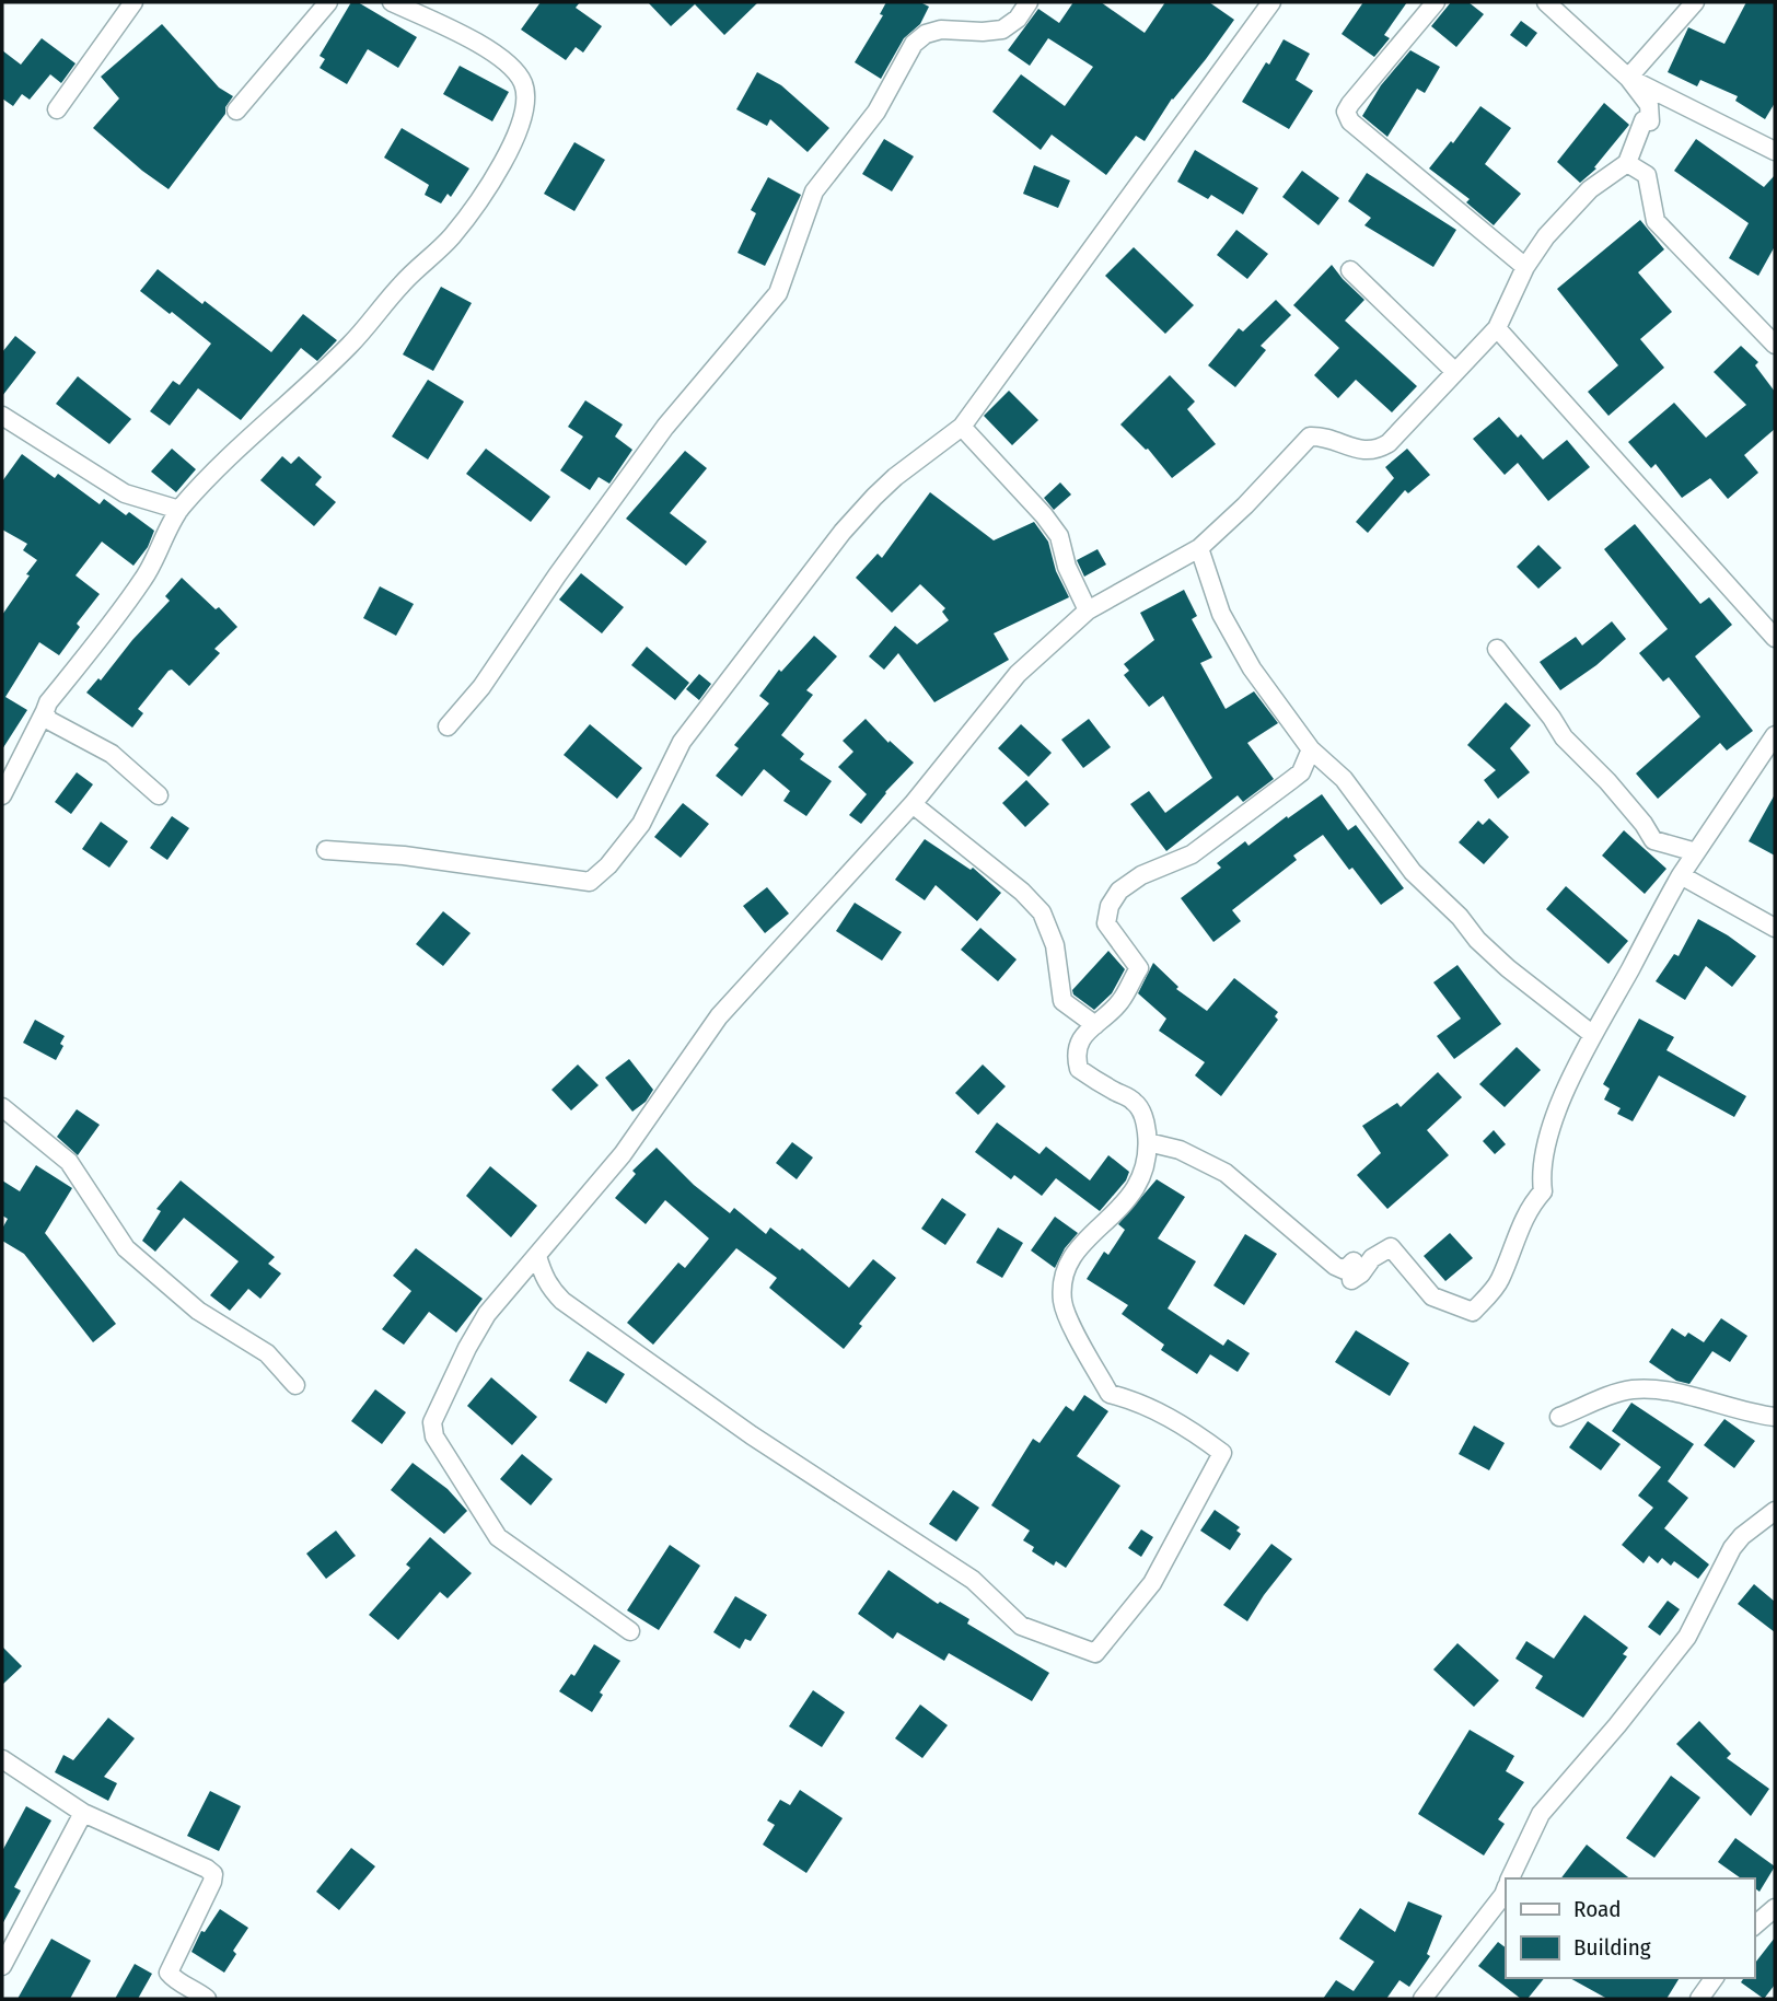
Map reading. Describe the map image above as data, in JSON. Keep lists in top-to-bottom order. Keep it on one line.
{"legend":["Road","Building"]}
